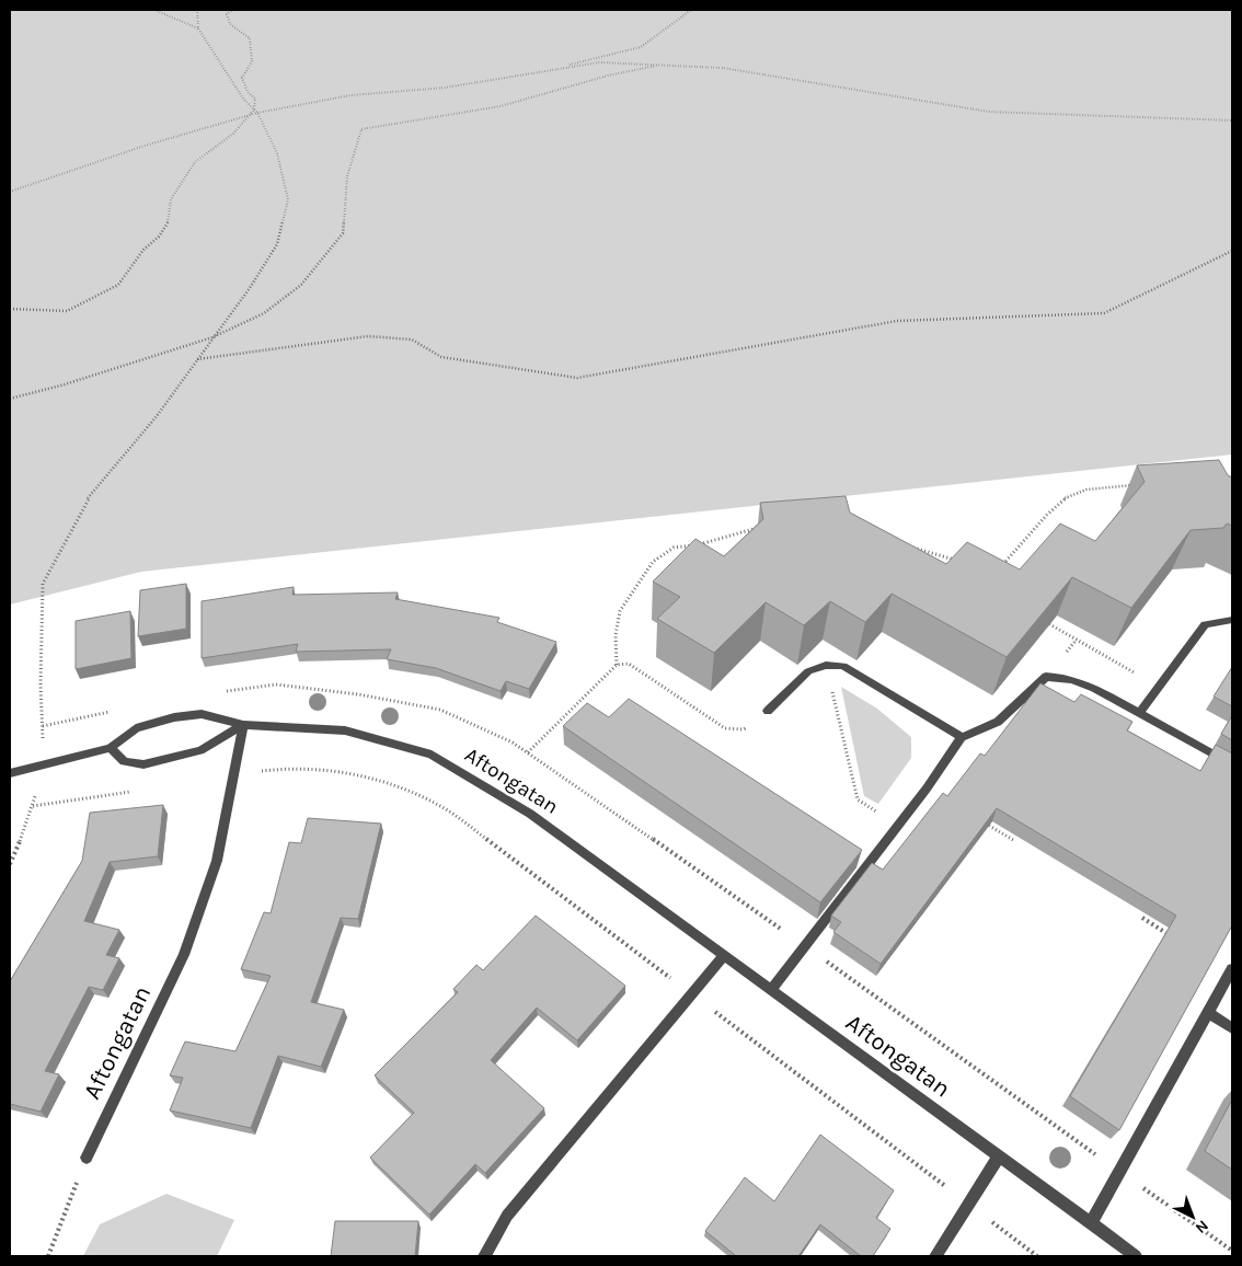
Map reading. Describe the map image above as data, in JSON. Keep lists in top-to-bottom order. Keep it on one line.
{"streets":{"street":["Aftongatan"]},"north":"bottom right"}
